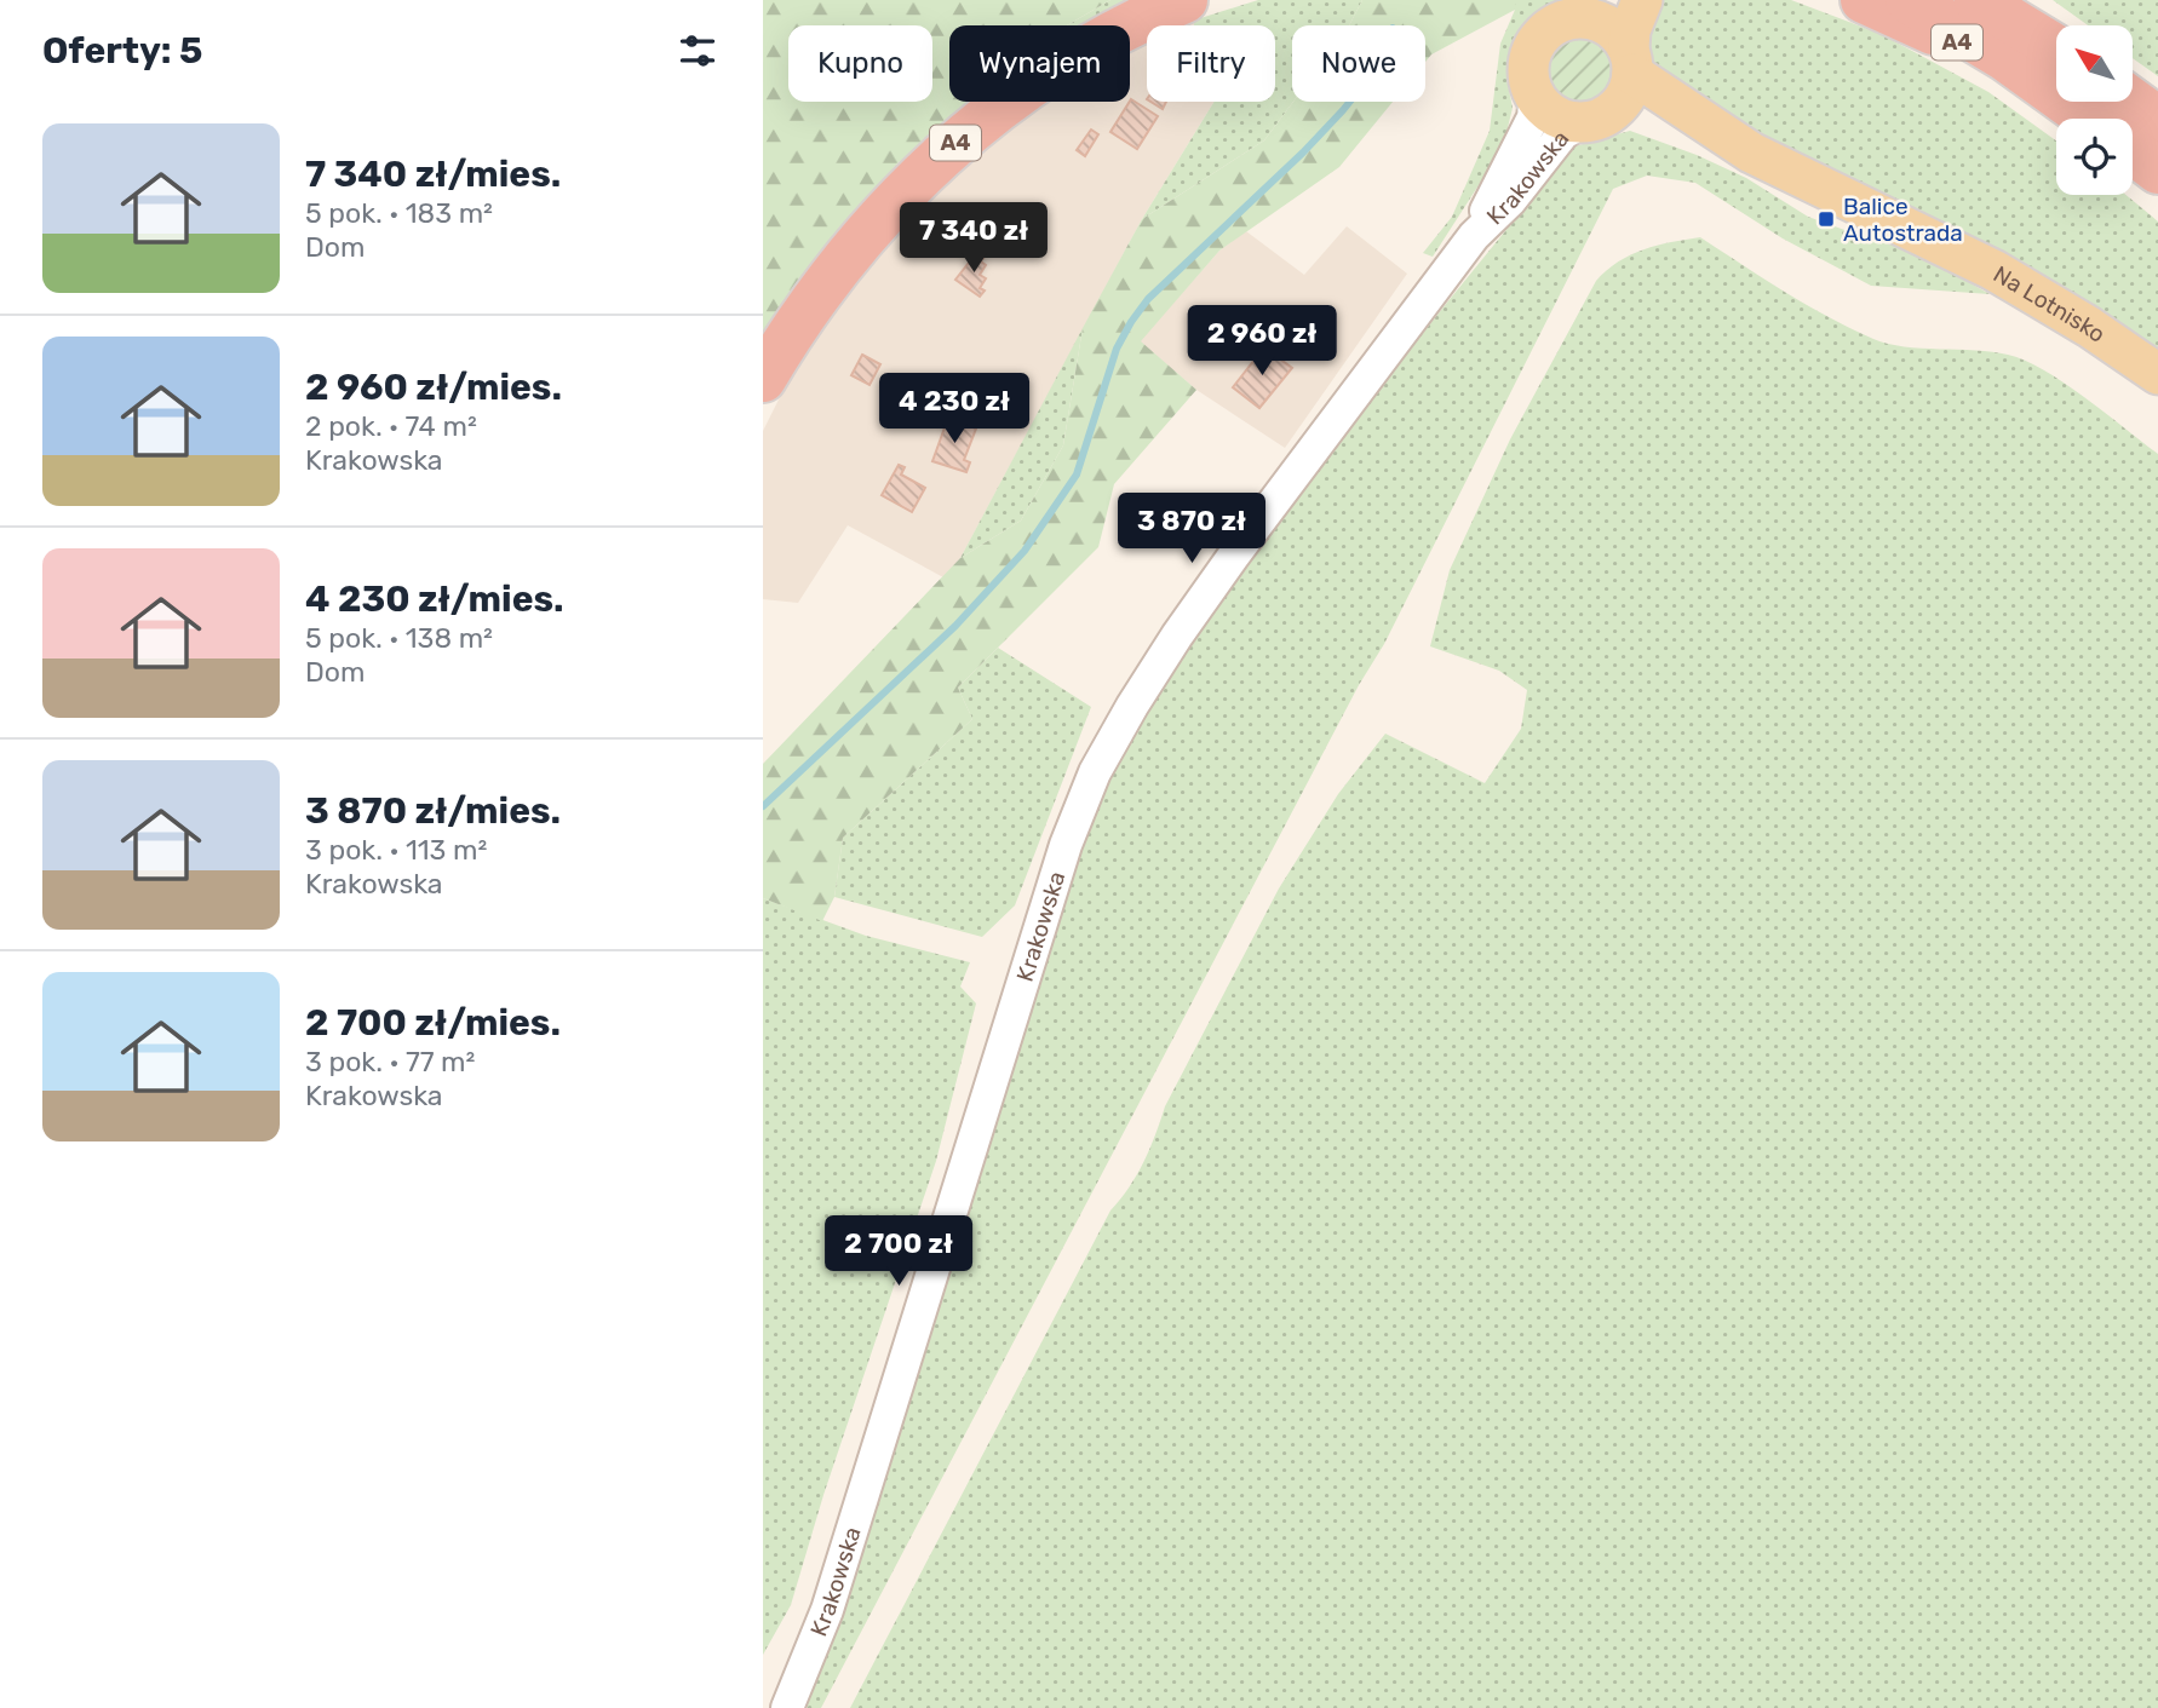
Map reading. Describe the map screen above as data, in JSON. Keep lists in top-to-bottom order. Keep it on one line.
{"streets":{"highway":["A4"],"main road":["Na Lotnisko"],"street":["Krakowska"]},"crossings":[["Krakowska","Na Lotnisko"]],"places":{"transit":["Balice Autostrada"]},"north":"top left","page":{"heading":"Oferty: 5","chip":["Kupno","Wynajem","Filtry","Nowe"],"list":[{"name":"7 340 zł/mies.","note":"5 pok. · 183 m² · Dom"},{"name":"2 960 zł/mies.","note":"2 pok. · 74 m² · Krakowska"},{"name":"4 230 zł/mies.","note":"5 pok. · 138 m² · Dom"},{"name":"3 870 zł/mies.","note":"3 pok. · 113 m² · Krakowska"},{"name":"2 700 zł/mies.","note":"3 pok. · 77 m² · Krakowska"}],"price":["7 340 zł","2 960 zł","4 230 zł","3 870 zł","2 700 zł"]}}
